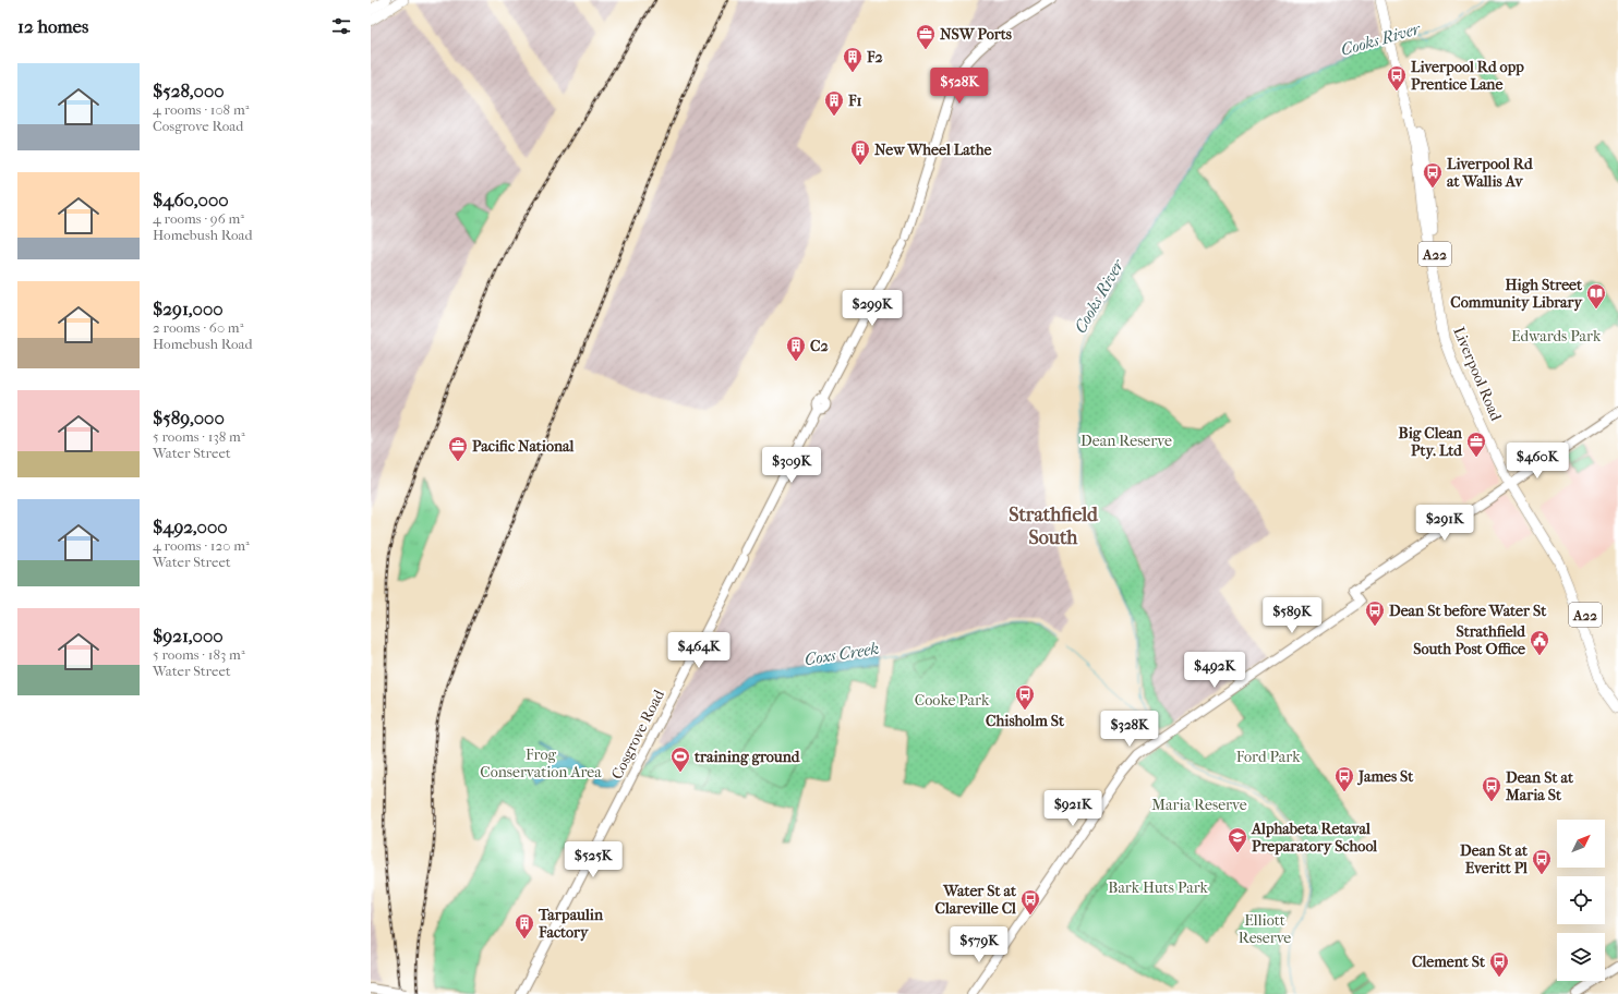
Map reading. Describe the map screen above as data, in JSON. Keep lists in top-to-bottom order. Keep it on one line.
{"streets":{"highway":["A22","Liverpool Road"],"main road":["Cosgrove Road"]},"districts":["Strathfield South"],"water":["Cooks River","Coxs Creek"],"parks":["Edwards Park","Dean Reserve","Cooke Park","Frog Conservation Area","Ford Park","Maria Reserve","Bark Huts Park","Elliott Reserve"],"places":{"office":["NSW Ports","Big Clean Pty. Ltd","Pacific National"],"building":["F2","F1","New Wheel Lathe","C2","Tarpaulin Factory"],"bus stop":["Liverpool Rd opp Prentice Lane","Liverpool Rd at Wallis Av","Dean St before Water St","Chisholm St","James St","Dean St at Maria St","Dean St at Everitt Pl","Water St at Clareville Cl","Clement St"],"library":["High Street Community Library"],"public building":["Strathfield South Post Office"],"sports":["training ground"],"school or university":["Alphabeta Retaval Preparatory School"]},"north":"top right","page":{"heading":"12 homes","list":[{"name":"$528,000","note":"4 rooms · 108 m² · Cosgrove Road"},{"name":"$460,000","note":"4 rooms · 96 m² · Homebush Road"},{"name":"$291,000","note":"2 rooms · 60 m² · Homebush Road"},{"name":"$589,000","note":"5 rooms · 138 m² · Water Street"},{"name":"$492,000","note":"4 rooms · 120 m² · Water Street"},{"name":"$921,000","note":"5 rooms · 183 m² · Water Street"}],"price":["$528K","$299K","$460K","$309K","$291K","$589K","$464K","$492K","$328K","$921K","$525K","$579K"]}}
